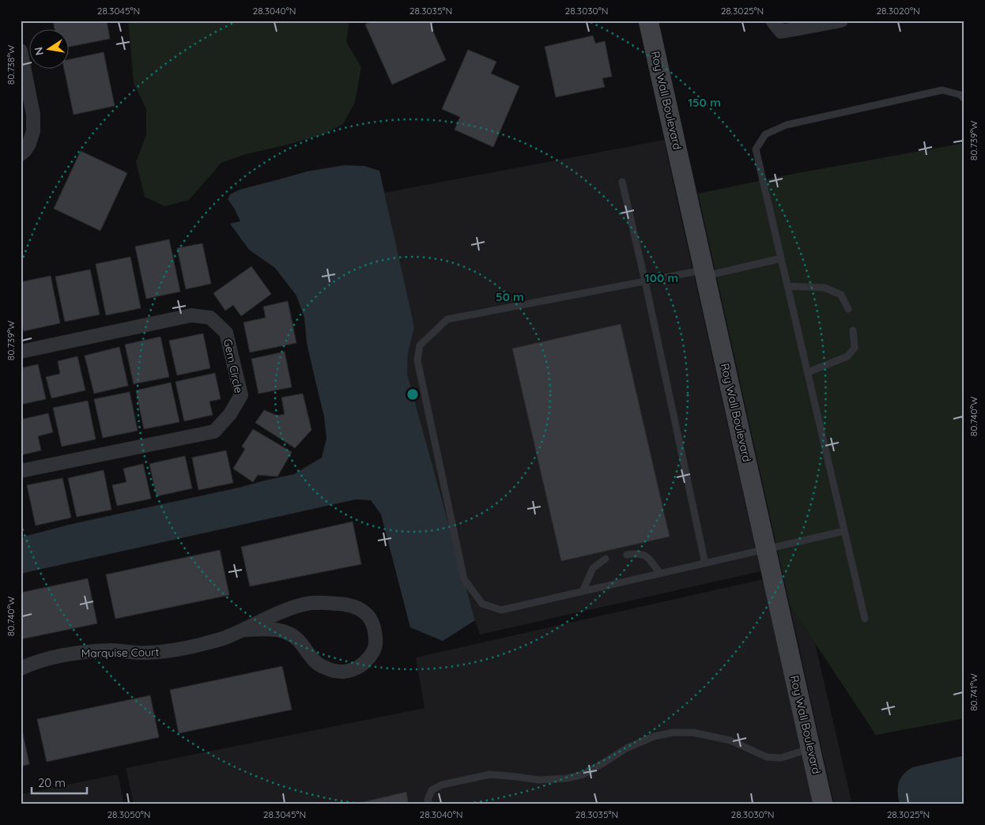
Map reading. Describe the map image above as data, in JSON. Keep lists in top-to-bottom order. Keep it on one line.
{"streets":{"street":["Roy Wall Boulevard","Gem Circle","Marquise Court"]},"scale_bar":"20 m","north":"left","coordinates":["28.3045°N","28.3040°N","28.3035°N","28.3030°N","28.3025°N","28.3020°N","80.738°W","80.739°W","80.740°W","80.741°W","28.3050°N"],"rings":["150 m","100 m","50 m"]}
